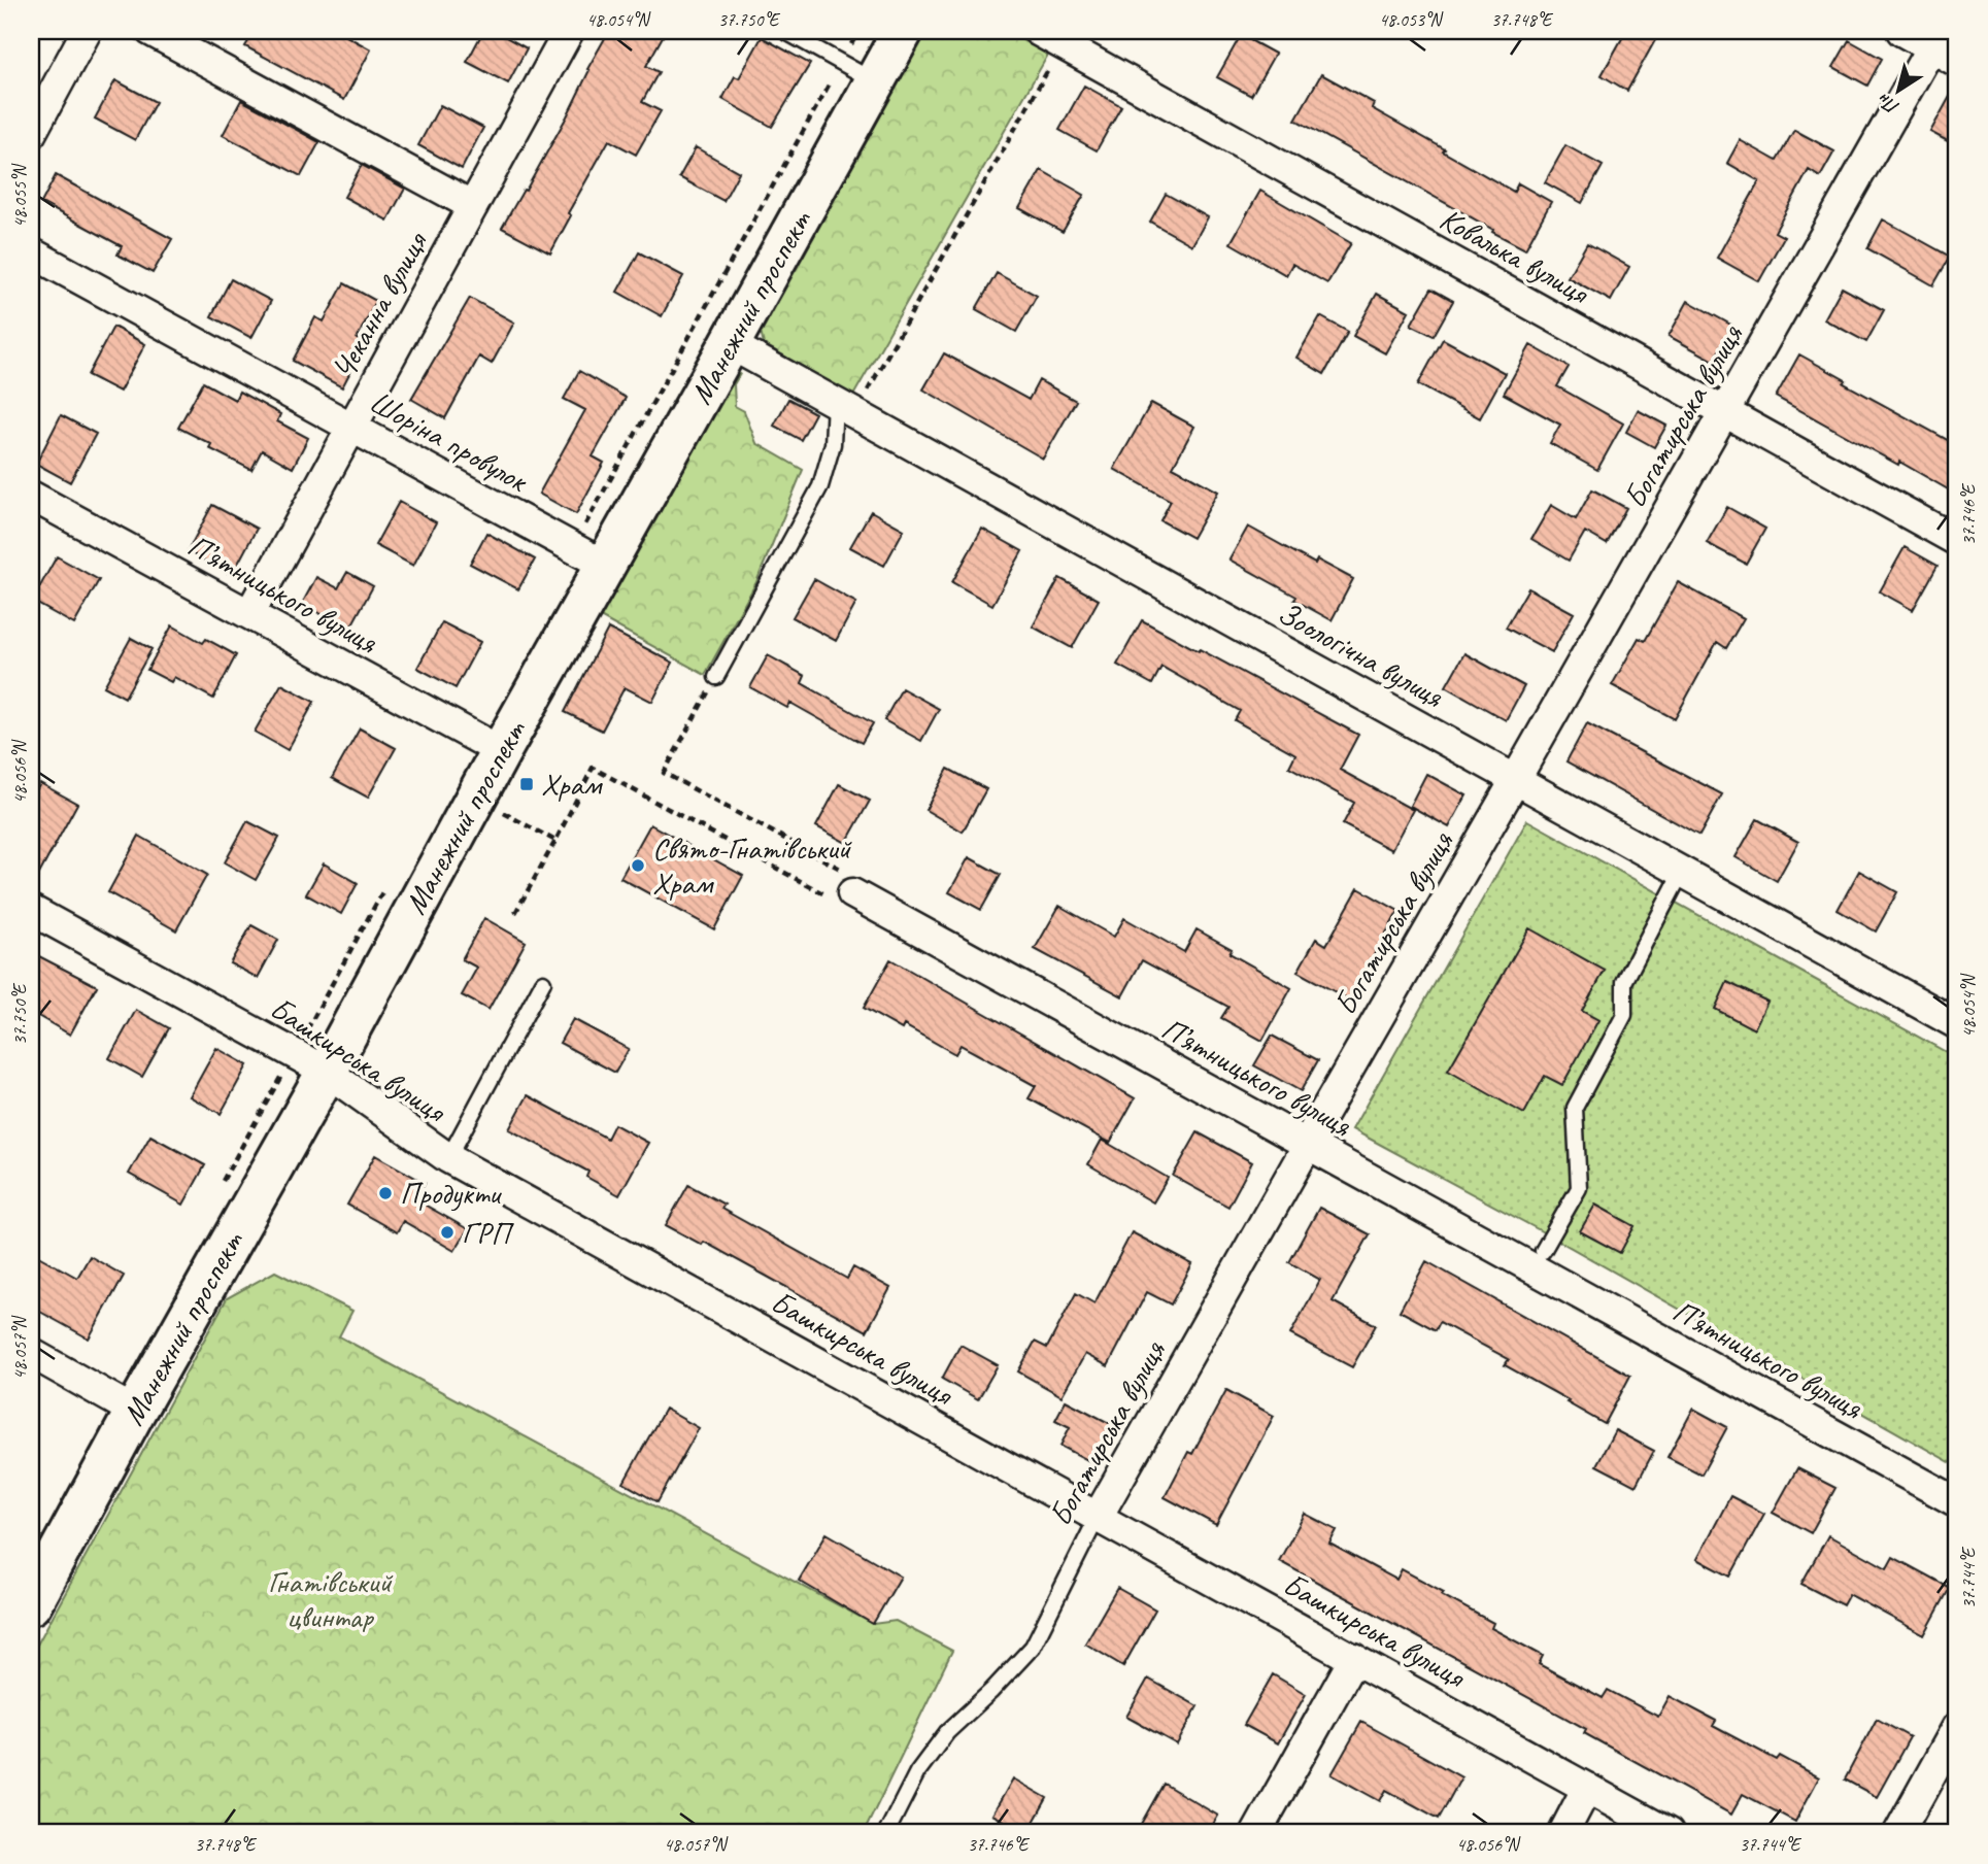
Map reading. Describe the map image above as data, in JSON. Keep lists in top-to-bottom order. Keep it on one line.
{"streets":{"street":["Ковалька вулиця","Чеканна вулиця","Манежний проспект","Богатирська вулиця","Шоріна провулок","П’ятницького вулиця","Зоологічна вулиця","Башкирська вулиця"]},"crossings":[["Ковалька вулиця","Богатирська вулиця"],["Чеканна вулиця","Шоріна провулок"],["Чеканна вулиця","П’ятницького вулиця"],["Манежний проспект","Шоріна провулок"],["Манежний проспект","П’ятницького вулиця"],["Манежний проспект","Зоологічна вулиця"],["Манежний проспект","Башкирська вулиця"],["Богатирська вулиця","П’ятницького вулиця"],["Богатирська вулиця","Зоологічна вулиця"],["Богатирська вулиця","Башкирська вулиця"]],"parks":["Гнатівський цвинтар"],"places":{"transit":["Храм"],"other":["Свято-Гнатівський Храм","Продукти","ГРП"]},"north":"bottom left","coordinates":["48.054°N","37.750°E","48.053°N","37.748°E","48.055°N","37.746°E","48.056°N","48.057°N","37.744°E"]}
